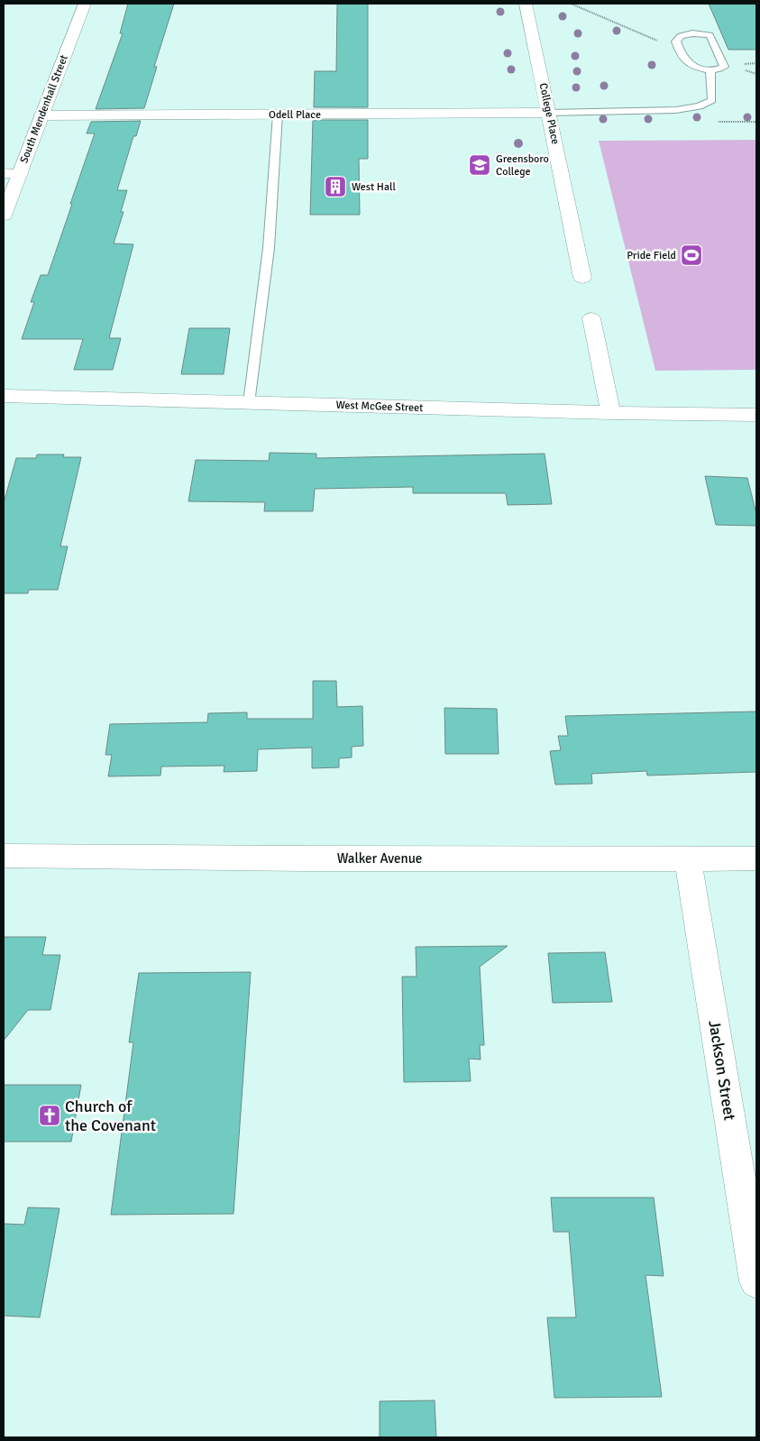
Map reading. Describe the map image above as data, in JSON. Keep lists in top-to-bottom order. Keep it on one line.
{"streets":{"street":["South Mendenhall Street","College Place","Odell Place","West McGee Street","Walker Avenue","Jackson Street"]},"crossings":[["South Mendenhall Street","Odell Place"],["College Place","Odell Place"],["Walker Avenue","Jackson Street"]],"places":{"school or university":["Greensboro College"],"building":["West Hall"],"sports":["Pride Field"],"church":["Church of the Covenant"]}}
